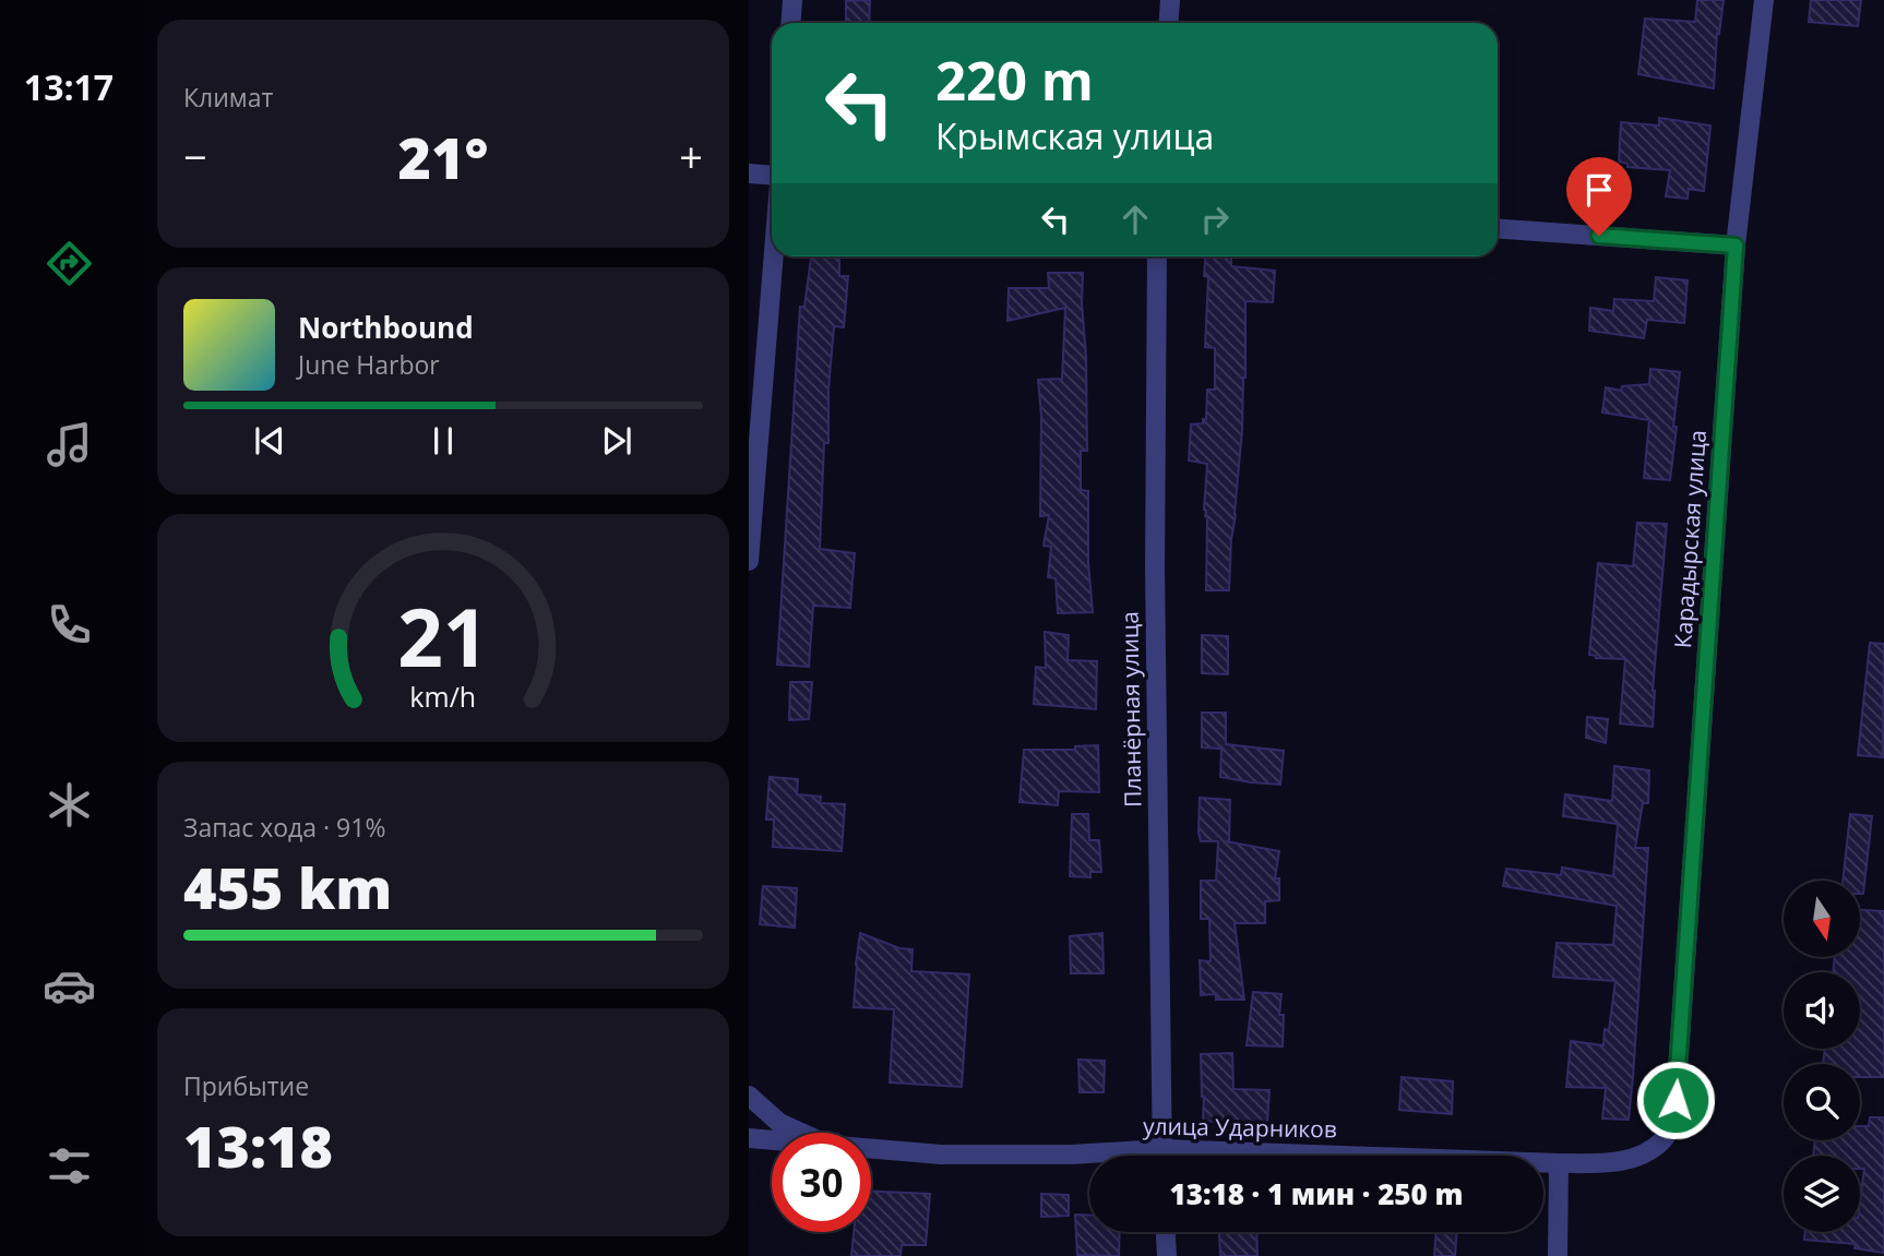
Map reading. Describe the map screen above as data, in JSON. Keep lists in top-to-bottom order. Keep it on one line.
{"streets":{"street":["Карадырская улица","Планёрная улица","улица Ударников"]},"crossings":[["Карадырская улица","улица Ударников"]],"north":"bottom","page":{"tabs":"13:17","tile":["Климат",["Запас хода · 91%","455 km"],["Прибытие","13:18"]],"turn":["220 m","Крымская улица"],"heat":["−","21°","+"],"song":["Northbound","June Harbor"],"limit":"30","trip":"13:18 · 1 мин · 250 m","gauge":["21","km/h"]}}
